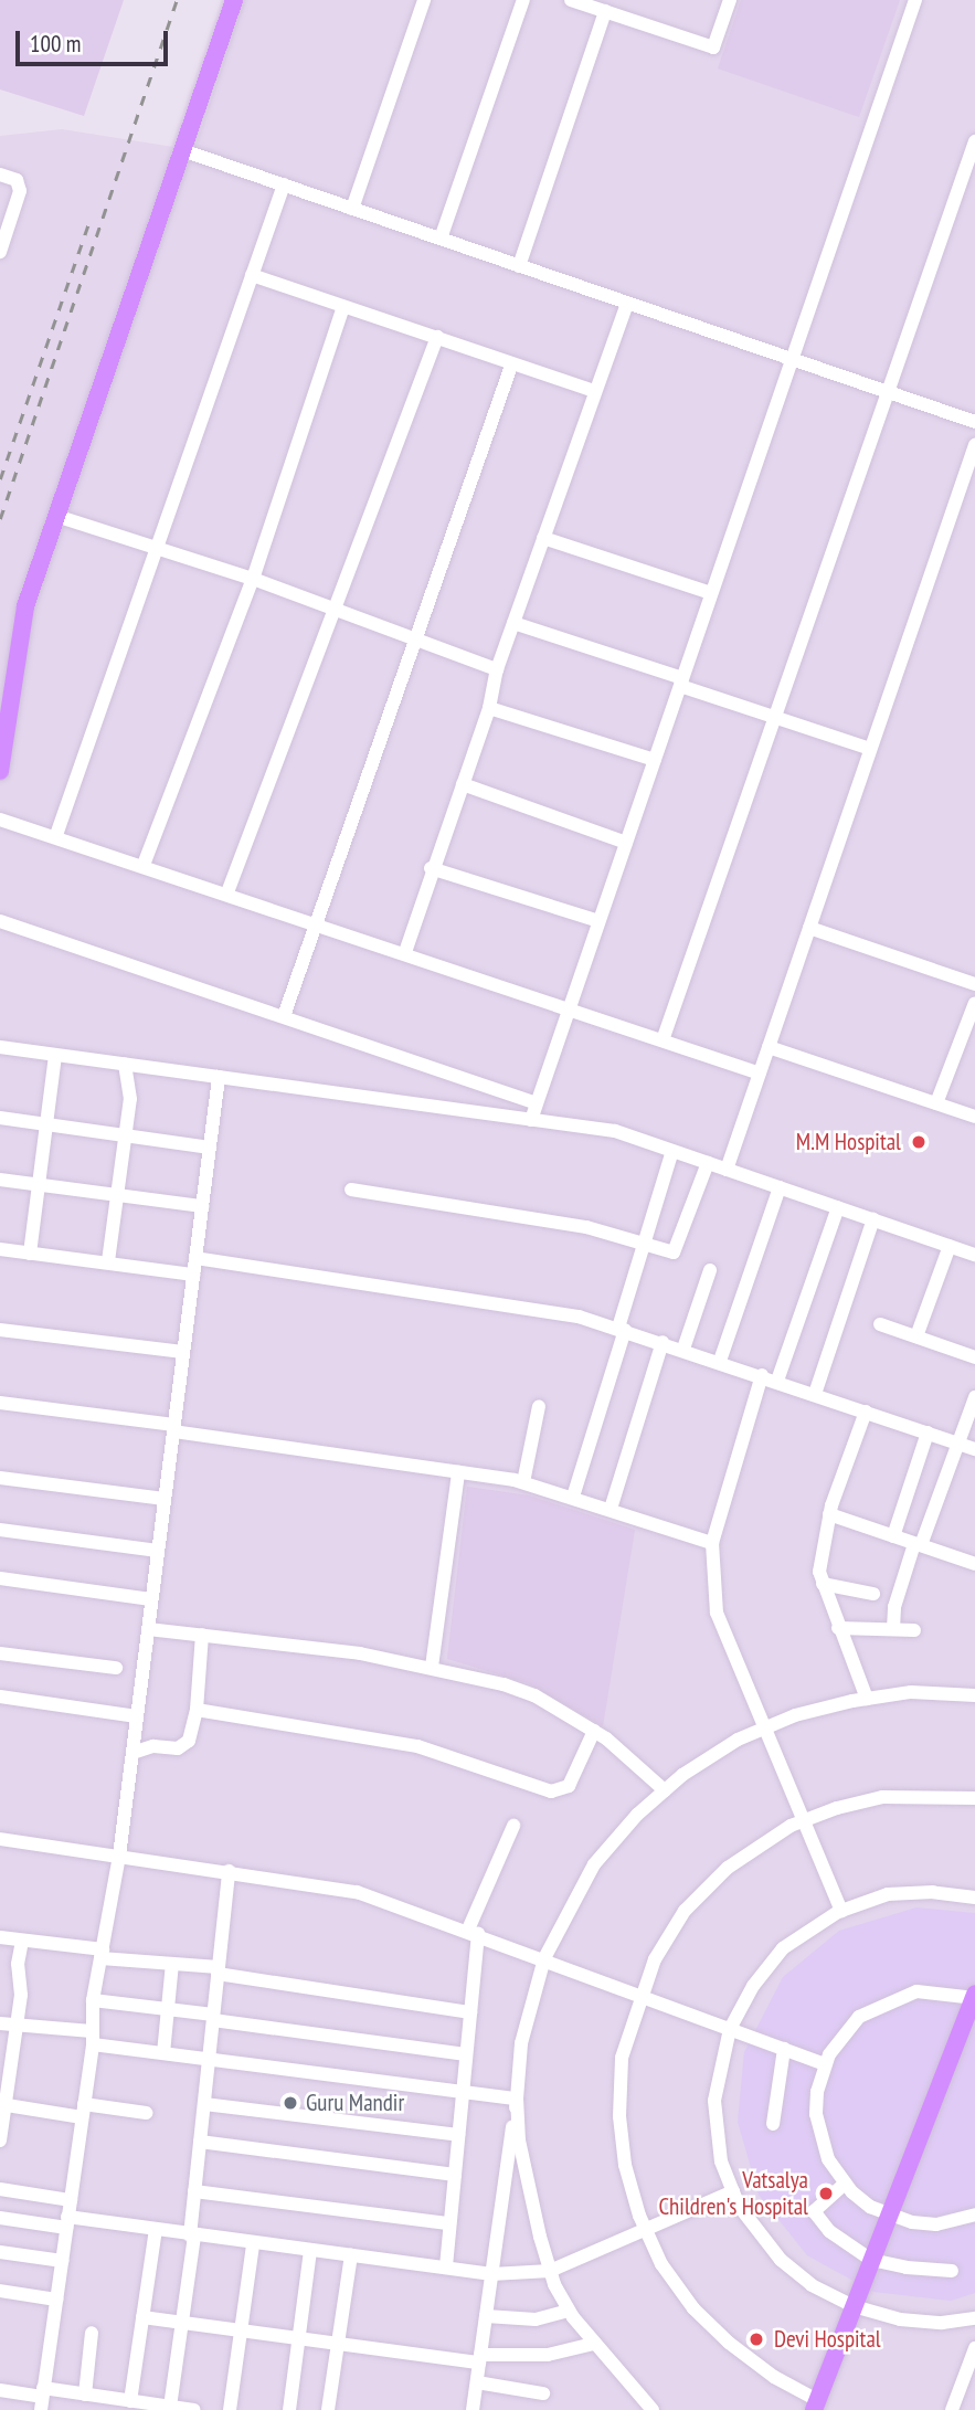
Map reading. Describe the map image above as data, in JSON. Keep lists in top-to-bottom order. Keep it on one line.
{"places":["M.M Hospital","Guru Mandir","Vatsalya Children's Hospital","Devi Hospital"],"scale_bar":"100 m"}
